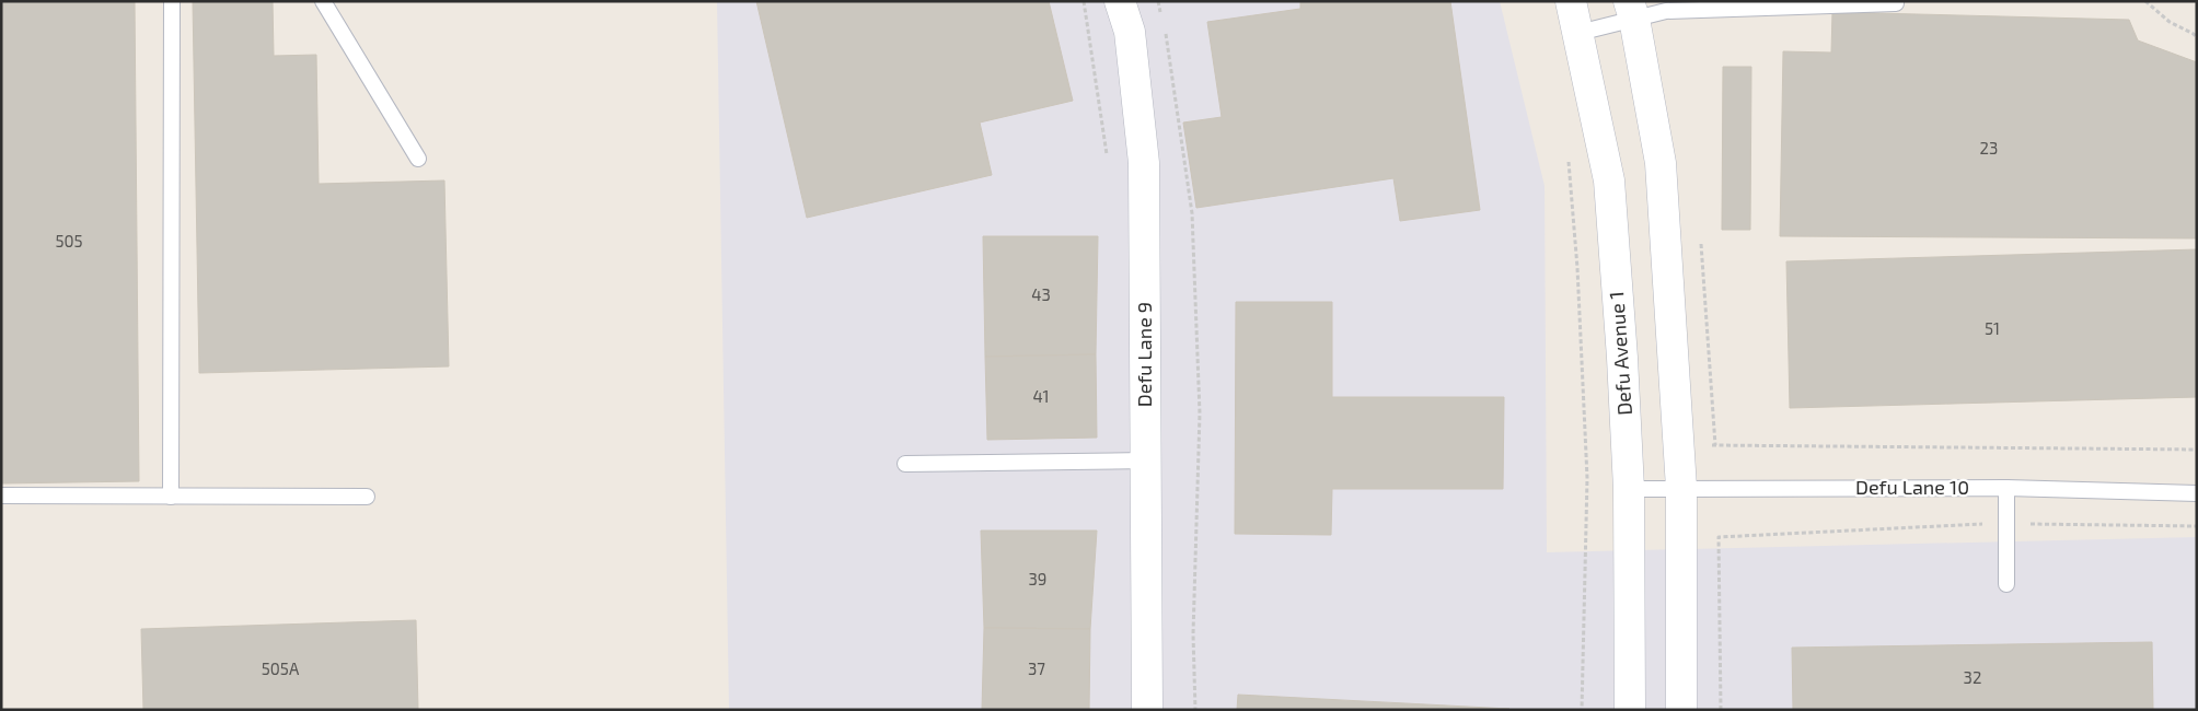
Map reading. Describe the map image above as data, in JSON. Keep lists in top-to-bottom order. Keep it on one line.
{"streets":{"main road":["Defu Avenue 1","Defu Lane 9"],"lane":["Defu Lane 10"]},"crossings":[["Defu Avenue 1","Defu Lane 10"]],"house_numbers":["23","505","43","51","41","39","505A","37","32"]}
